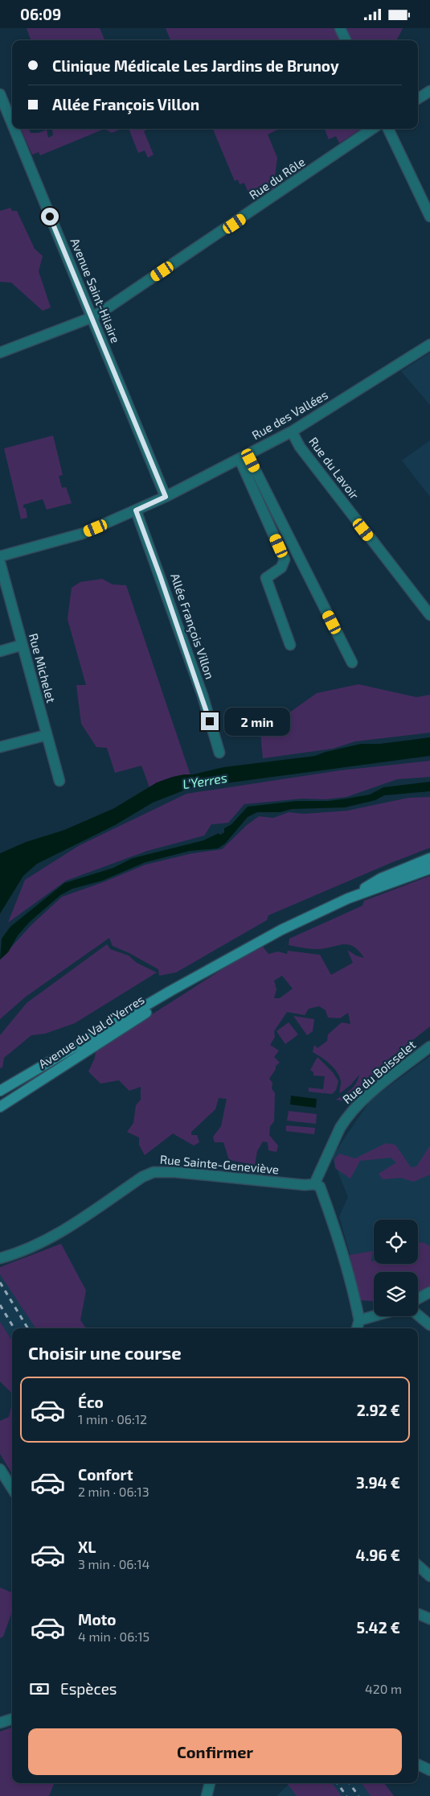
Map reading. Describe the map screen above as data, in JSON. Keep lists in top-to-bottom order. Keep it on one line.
{"streets":{"main road":["Avenue du Val d'Yerres"],"street":["Rue du Rôle","Avenue Saint-Hilaire","Rue des Vallées","Rue du Lavoir","Allée François Villon","Rue Michelet","Rue du Boisselet","Rue Sainte-Geneviève"]},"crossings":[["Rue du Rôle","Avenue Saint-Hilaire"],["Avenue Saint-Hilaire","Rue des Vallées"],["Rue des Vallées","Rue du Lavoir"],["Rue des Vallées","Allée François Villon"],["Rue du Boisselet","Rue Sainte-Geneviève"]],"water":["L'Yerres"],"page":{"status":"06:09","banner":["Clinique Médicale Les Jardins de Brunoy","Allée François Villon"],"bubble":"2 min","heading":"Choisir une course","list":[{"name":"Éco","note":"1 min · 06:12","value":"2.92 €"},{"name":"Confort","note":"2 min · 06:13","value":"3.94 €"},{"name":"XL","note":"3 min · 06:14","value":"4.96 €"},{"name":"Moto","note":"4 min · 06:15","value":"5.42 €"}],"pay":["Espèces","420 m"],"buttons":"Confirmer"}}
